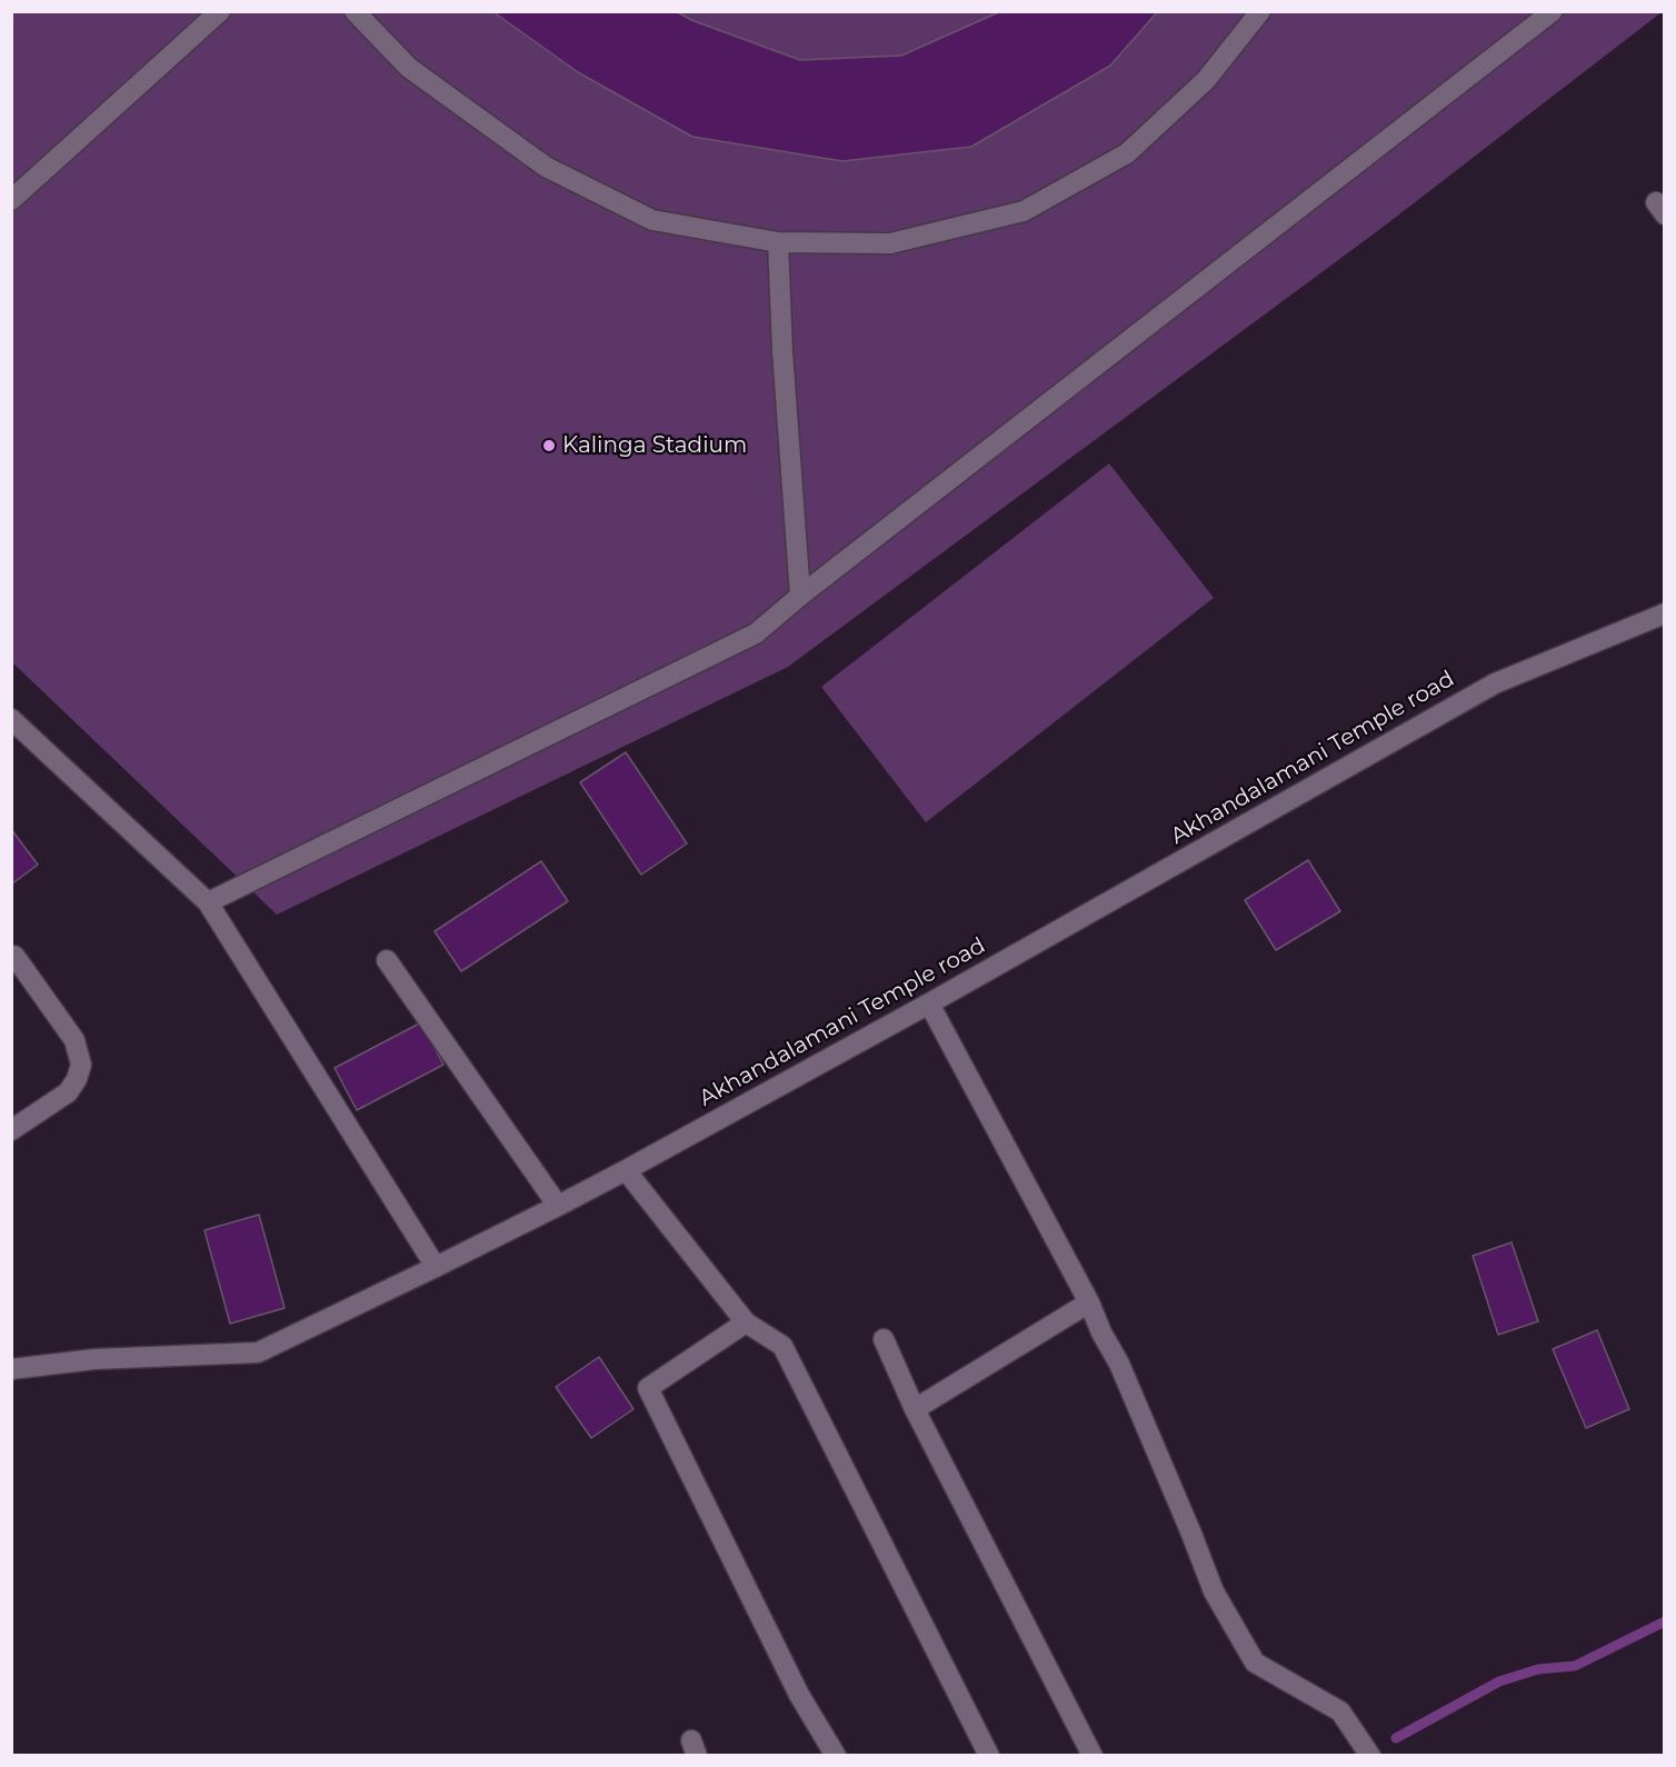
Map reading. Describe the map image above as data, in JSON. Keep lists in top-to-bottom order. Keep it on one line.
{"streets":{"street":["Akhandalamani Temple road"]},"places":["Kalinga Stadium"]}
